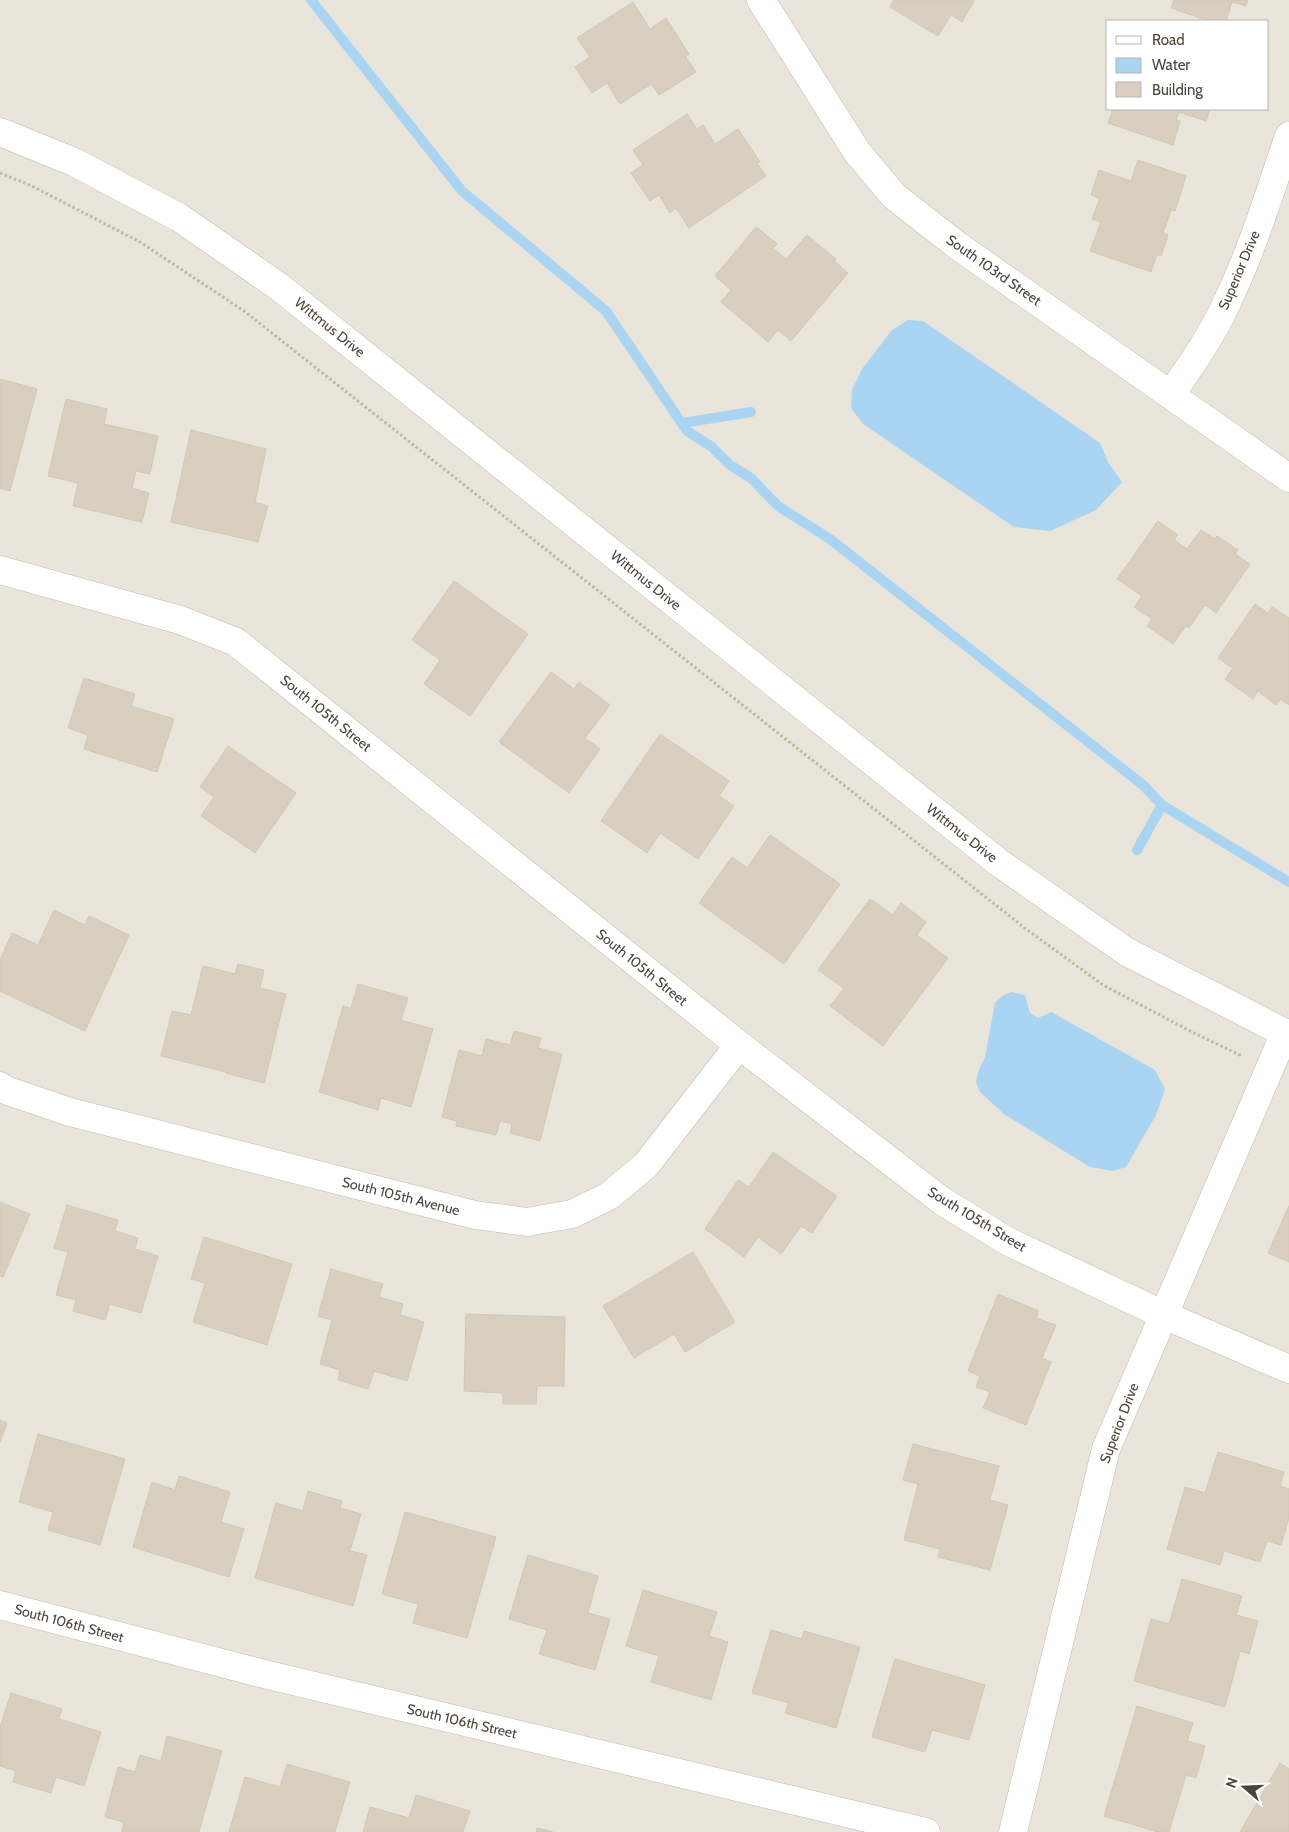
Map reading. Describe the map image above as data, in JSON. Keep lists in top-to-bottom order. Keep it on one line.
{"streets":{"street":["South 103rd Street","Superior Drive","Wittmus Drive","South 105th Street","South 105th Avenue","South 106th Street"]},"crossings":[["South 103rd Street","Superior Drive"],["Superior Drive","Wittmus Drive"],["Superior Drive","South 105th Street"],["South 105th Street","South 105th Avenue"]],"legend":["Road","Water","Building"],"north":"left"}
